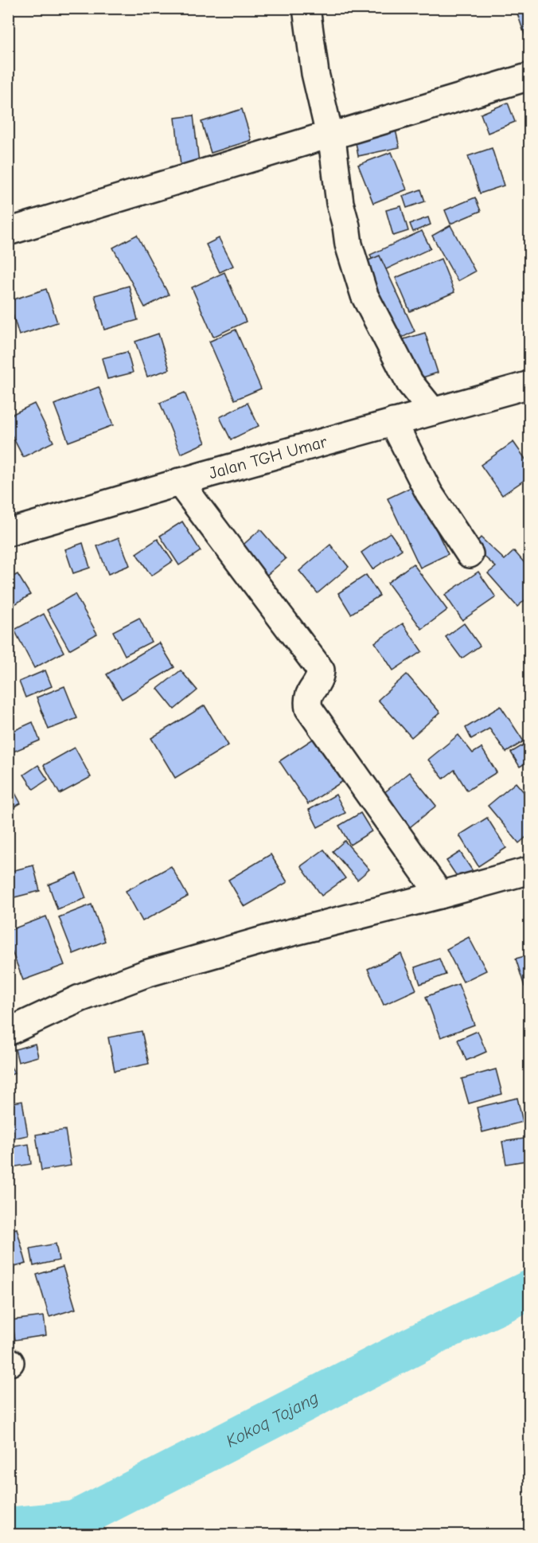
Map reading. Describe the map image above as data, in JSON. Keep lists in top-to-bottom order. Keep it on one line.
{"streets":{"street":["Jalan TGH Umar"]},"water":["Kokoq Tojang"]}
